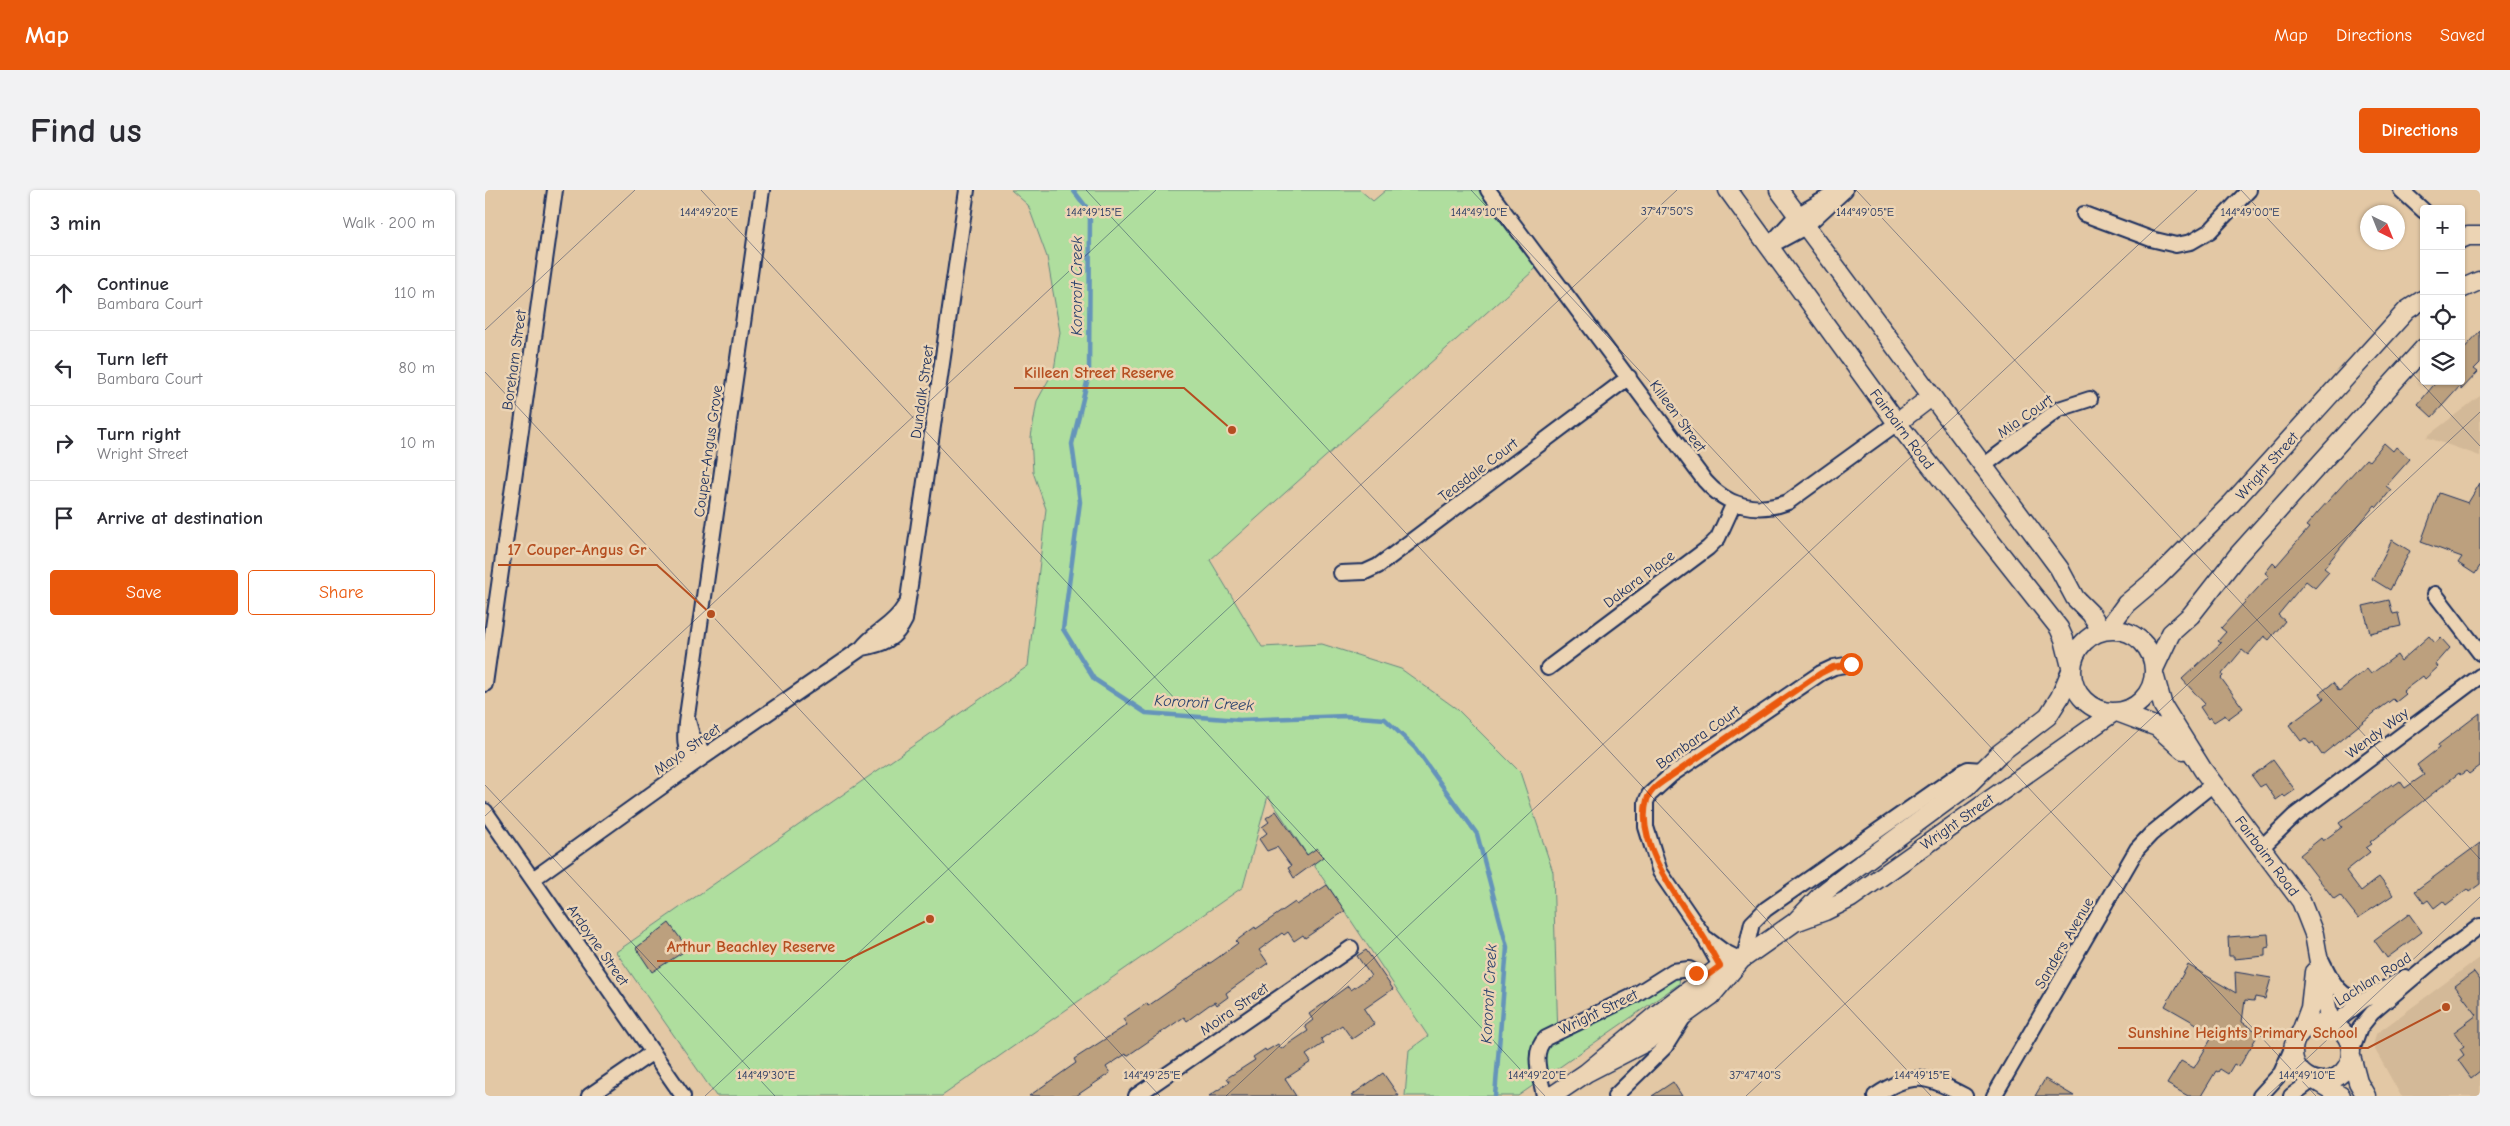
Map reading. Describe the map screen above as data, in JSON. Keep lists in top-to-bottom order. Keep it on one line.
{"streets":{"street":["Boreham Street","Dundalk Street","Killeen Street","Mia Court","Fairbairn Road","Couper-Angus Grove","Wright Street","Teasdale Court","Dakara Place","Wendy Way","Bambara Court","Mayo Street","Sanders Avenue","Ardoyne Street","Lachlan Road","Moira Street"]},"crossings":[["Dundalk Street","Mayo Street"],["Killeen Street","Fairbairn Road"],["Killeen Street","Teasdale Court"],["Killeen Street","Dakara Place"],["Fairbairn Road","Wright Street"],["Fairbairn Road","Wendy Way"],["Fairbairn Road","Sanders Avenue"],["Fairbairn Road","Lachlan Road"],["Couper-Angus Grove","Mayo Street"],["Wright Street","Bambara Court"],["Mayo Street","Ardoyne Street"]],"water":["Kororoit Creek"],"places":["Killeen Street Reserve","17 Couper-Angus Gr","Arthur Beachley Reserve","Sunshine Heights Primary School"],"north":"bottom right","page":{"header":"Map","nav":["Map","Directions","Saved"],"buttons":["Directions",["Save","Share"]],"title":"Find us","heading":["3 min","Walk · 200 m"],"map_buttons":["+","−"],"list":[["Continue","Bambara Court","110 m"],["Turn left","Bambara Court","80 m"],["Turn right","Wright Street","10 m"],"Arrive at destination"]},"coordinates":["37°47'50\"S","144°49'20\"E","144°49'15\"E","144°49'05\"E","144°49'00\"E","144°49'10\"E","144°49'30\"E","144°49'25\"E","37°47'40\"S"]}
